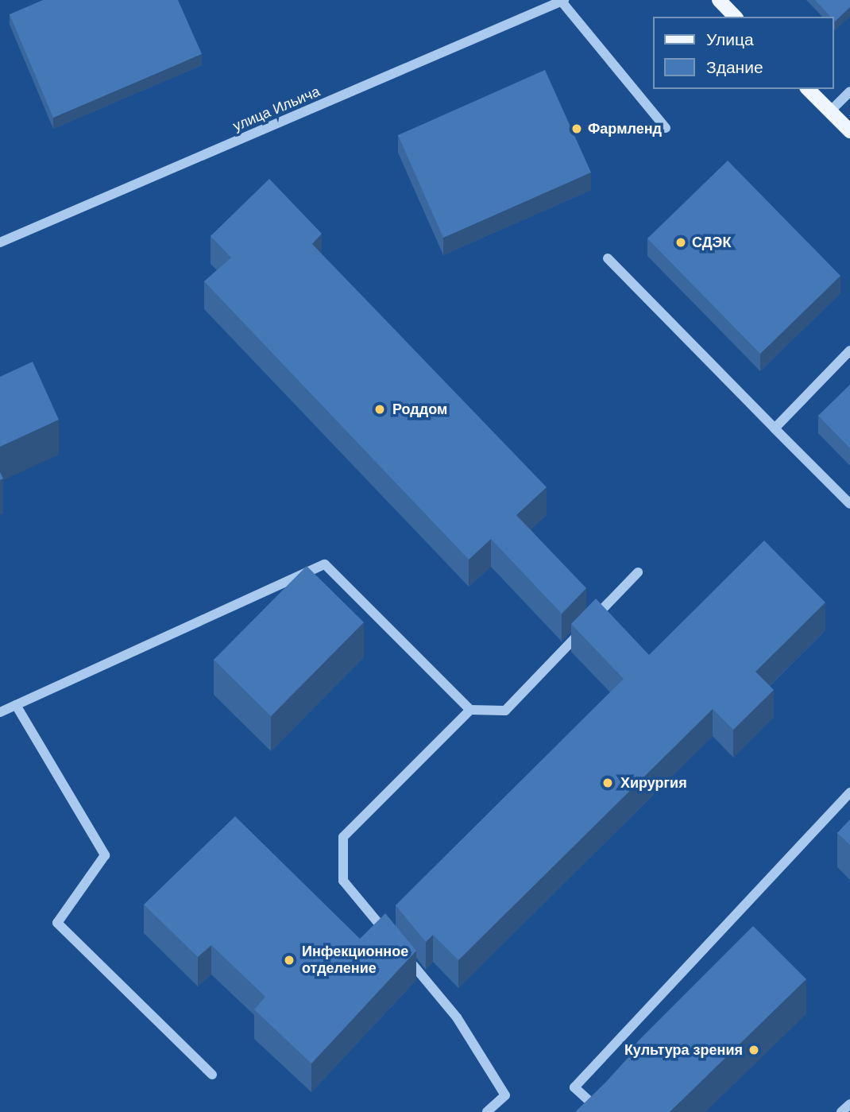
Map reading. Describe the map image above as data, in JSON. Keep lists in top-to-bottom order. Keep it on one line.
{"streets":{"street":["улица Ильича"]},"places":["Фармленд","СДЭК","Роддом","Хирургия","Инфекционное отделение","Культура зрения"],"legend":["Улица","Здание"]}
